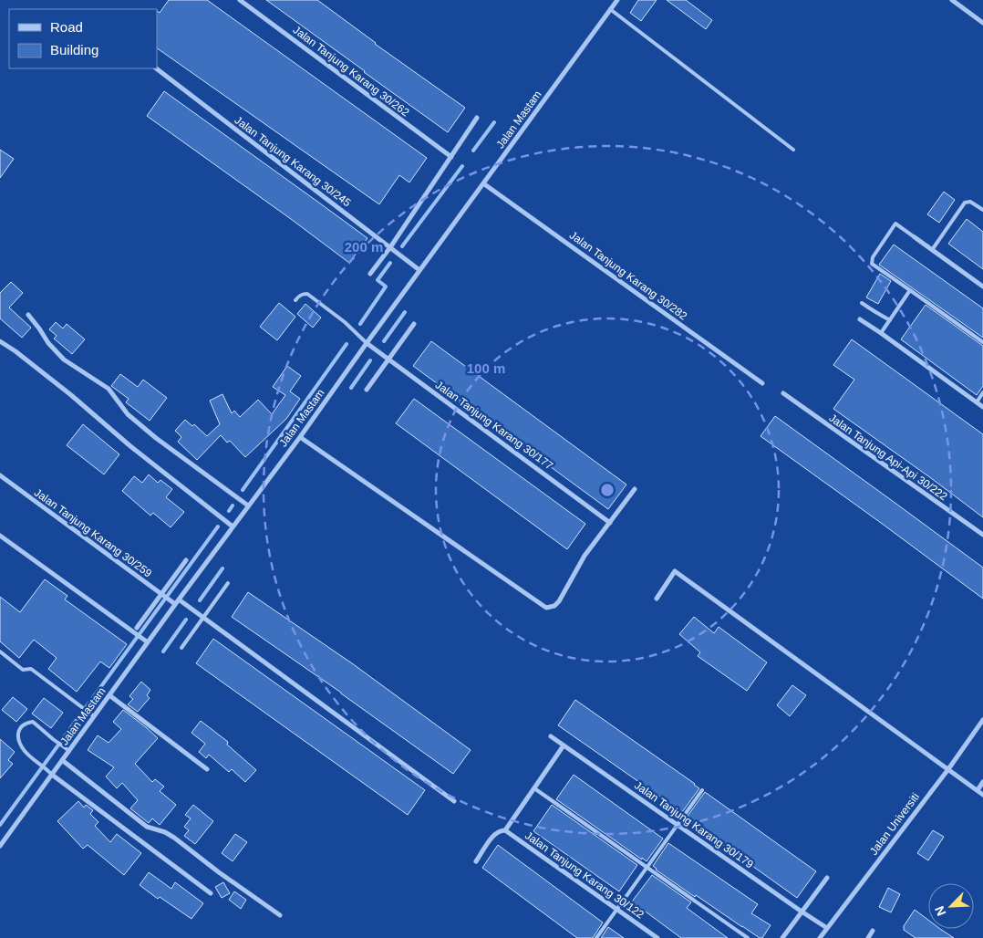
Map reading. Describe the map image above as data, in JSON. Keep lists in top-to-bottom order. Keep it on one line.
{"streets":{"street":["Jalan Tanjung Karang 30/262","Jalan Mastam","Jalan Tanjung Karang 30/245","Jalan Tanjung Karang 30/282","Jalan Tanjung Karang 30/177","Jalan Tanjung Api-Api 30/222","Jalan Tanjung Karang 30/259","Jalan Universiti","Jalan Tanjung Karang 30/179","Jalan Tanjung Karang 30/122"]},"crossings":[["Jalan Mastam","Jalan Tanjung Karang 30/245"],["Jalan Mastam","Jalan Tanjung Karang 30/282"],["Jalan Mastam","Jalan Tanjung Karang 30/177"],["Jalan Mastam","Jalan Tanjung Karang 30/259"],["Jalan Universiti","Jalan Tanjung Karang 30/179"]],"legend":["Road","Building"],"north":"bottom left","rings":["200 m","100 m"]}
